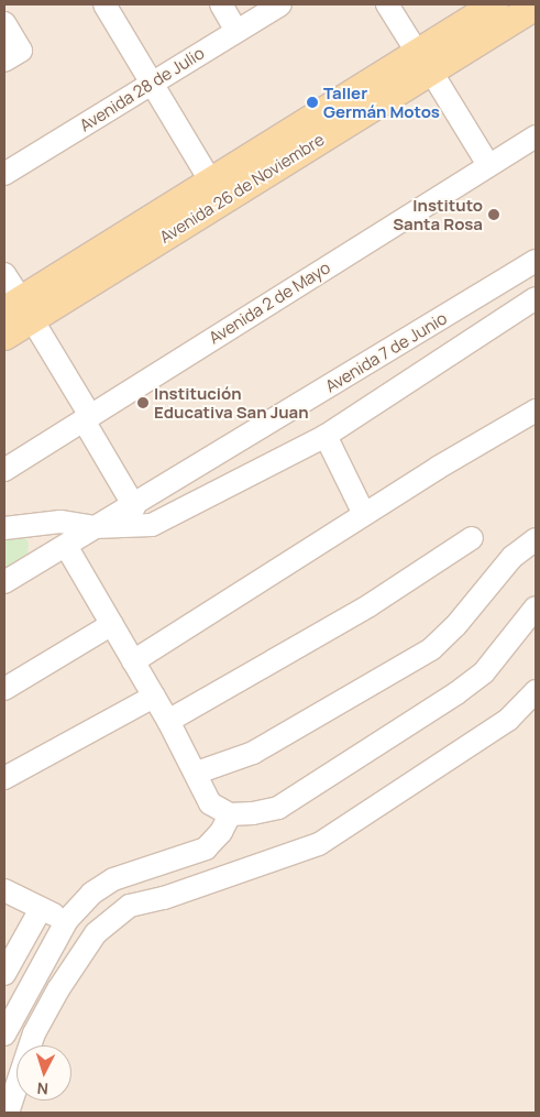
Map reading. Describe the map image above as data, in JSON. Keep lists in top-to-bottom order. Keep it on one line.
{"streets":{"main road":["Avenida 26 de Noviembre"],"street":["Avenida 28 de Julio","Avenida 2 de Mayo","Avenida 7 de Junio"]},"places":["Taller Germán Motos","Instituto Santa Rosa","Institución Educativa San Juan"],"north":"bottom"}
